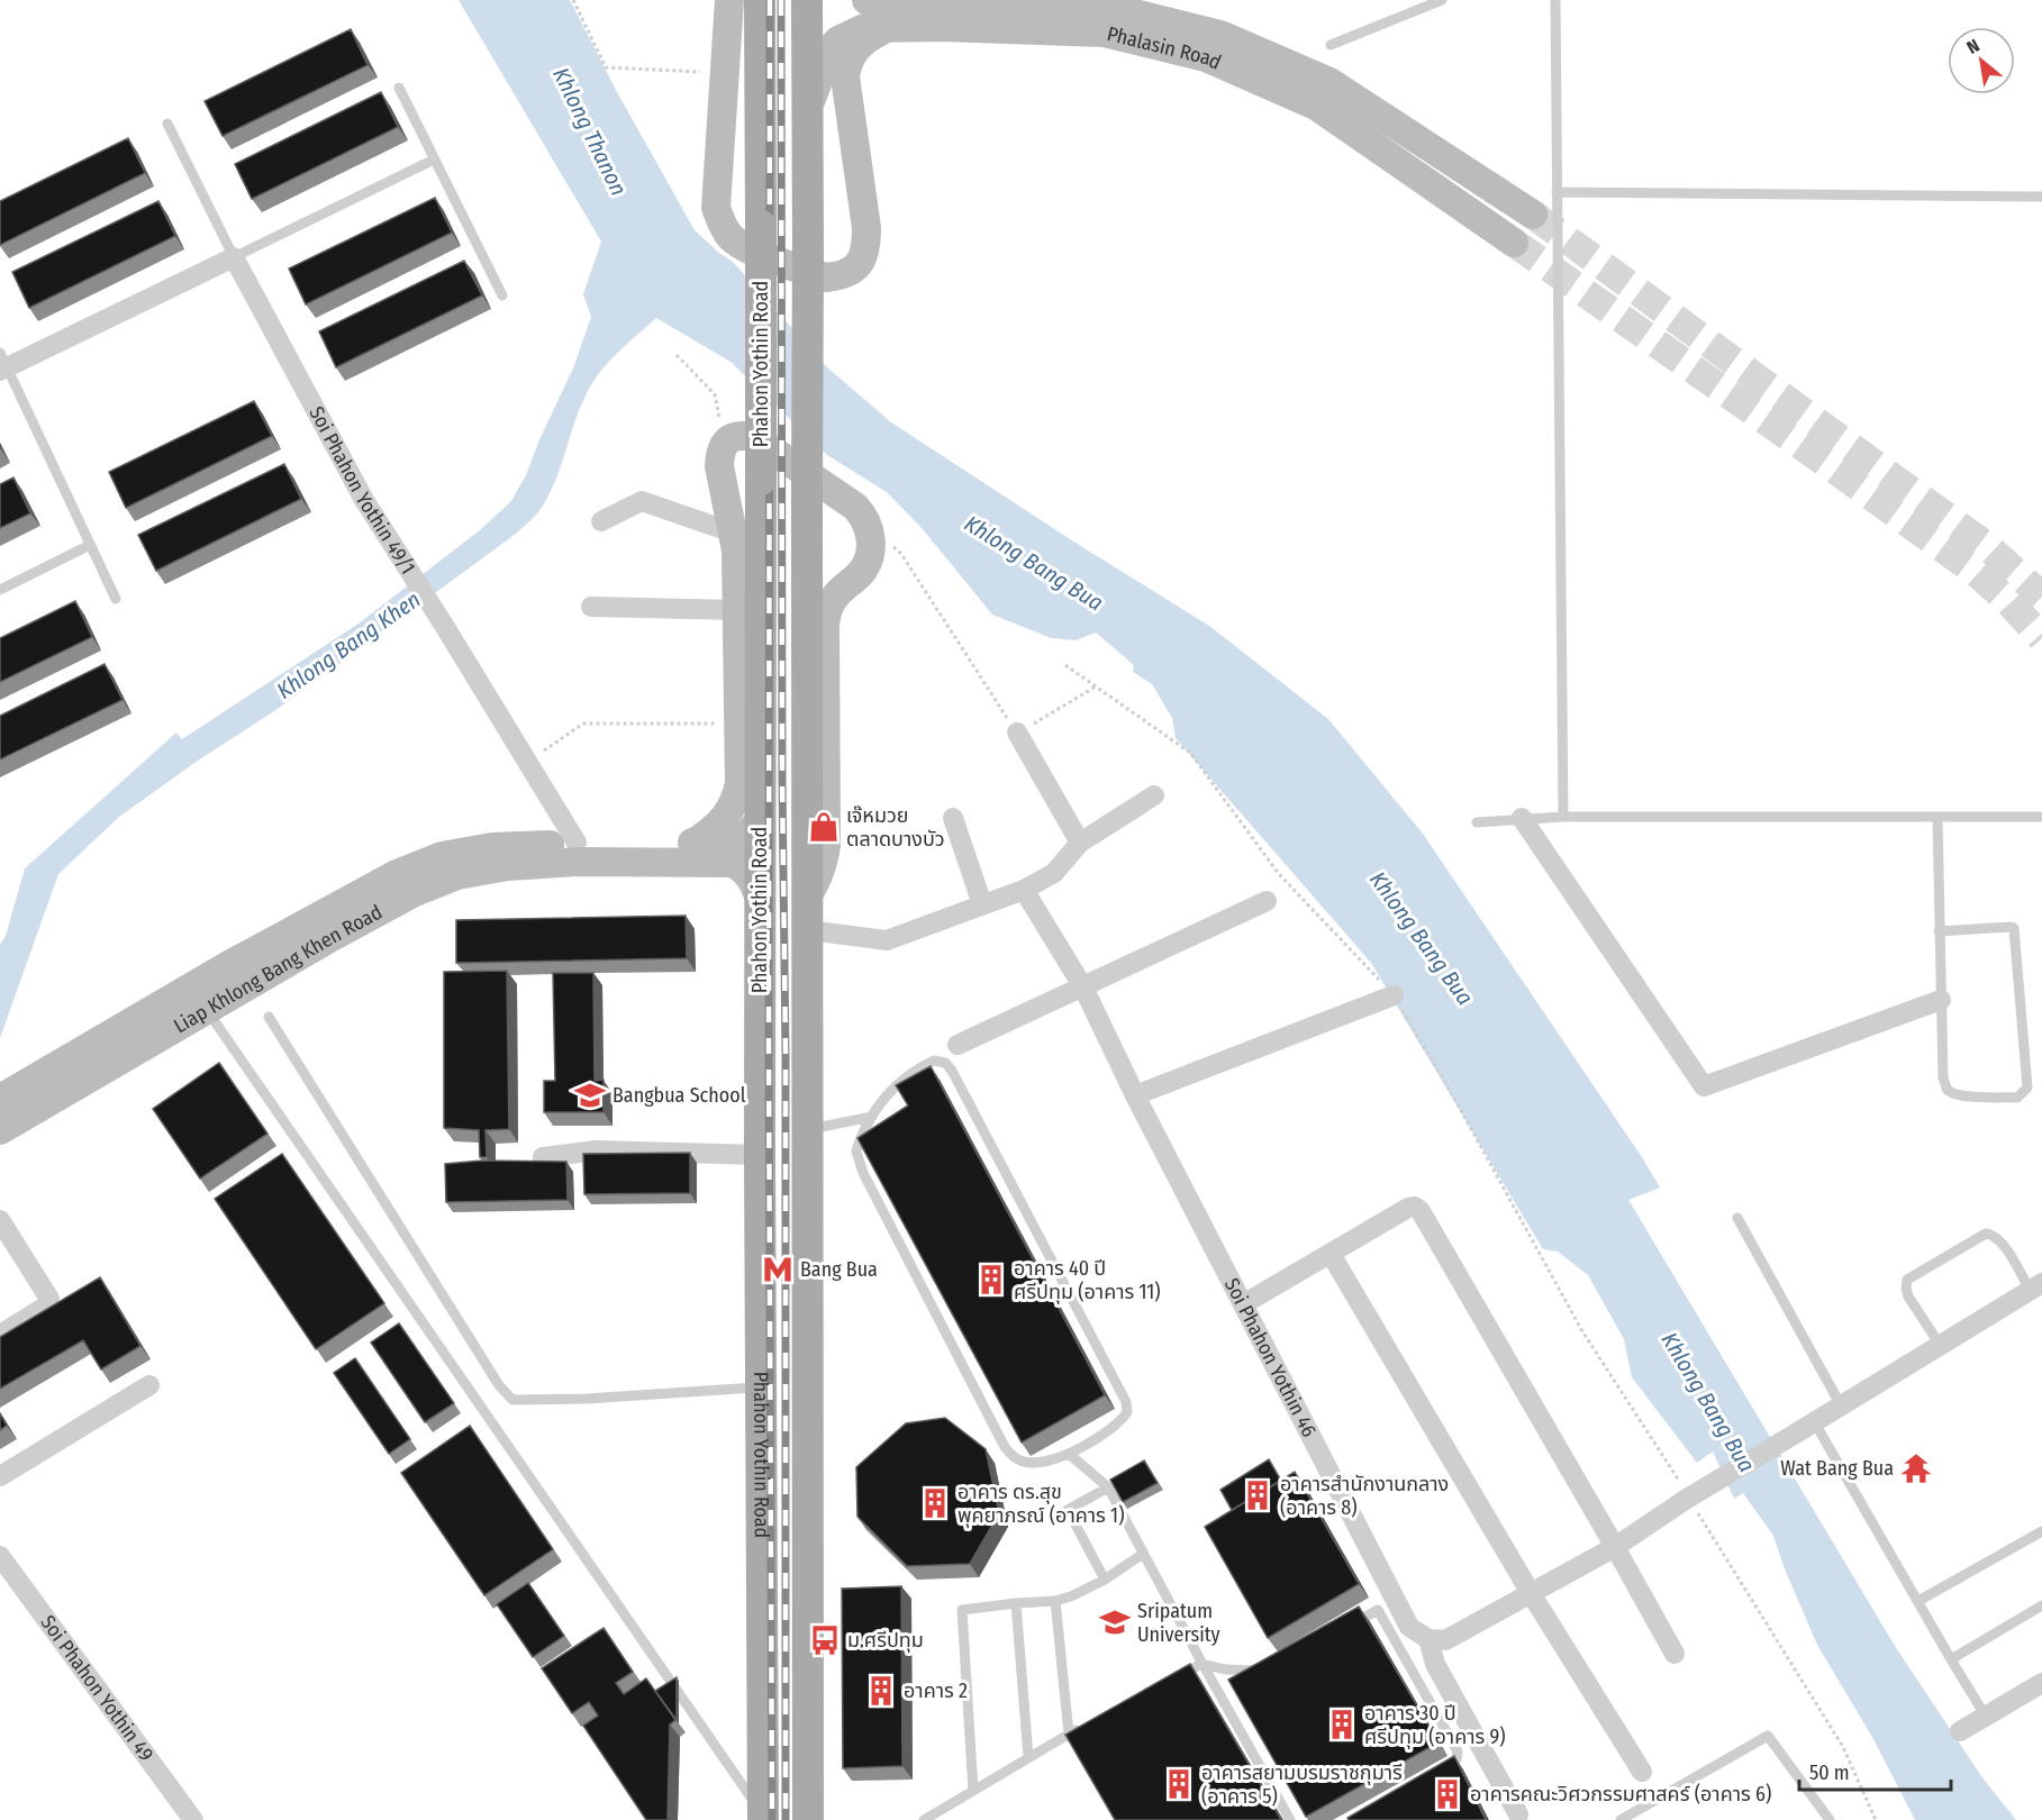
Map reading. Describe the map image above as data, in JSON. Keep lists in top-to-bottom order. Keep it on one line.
{"streets":{"main road":["Phalasin Road","Phahon Yothin Road","Liap Khlong Bang Khen Road"],"street":["Soi Phahon Yothin 49/1","Soi Phahon Yothin 46","Soi Phahon Yothin 49"]},"crossings":[["Soi Phahon Yothin 49/1","Liap Khlong Bang Khen Road"]],"water":["Khlong Thanon","Khlong Bang Bua","Khlong Bang Khen"],"places":{"shop":["เจ๊หมวย ตลาดบางบัว"],"school or university":["Bangbua School","Sripatum University"],"metro station":["Bang Bua"],"building":["อาคาร 40 ปี ศรีปทุม (อาคาร 11)","อาคารสำนักงานกลาง (อาคาร 8)","อาคาร ดร.สุข พุคยาภรณ์ (อาคาร 1)","อาคาร 2","อาคาร 30 ปี ศรีปทุม (อาคาร 9)","อาคารสยามบรมราชกุมารี (อาคาร 5)","อาคารคณะวิศวกรรมศาสคร์ (อาคาร 6)"],"temple":["Wat Bang Bua"],"bus stop":["ม.ศรีปทุม"]},"scale_bar":"50 m","north":"top left"}
